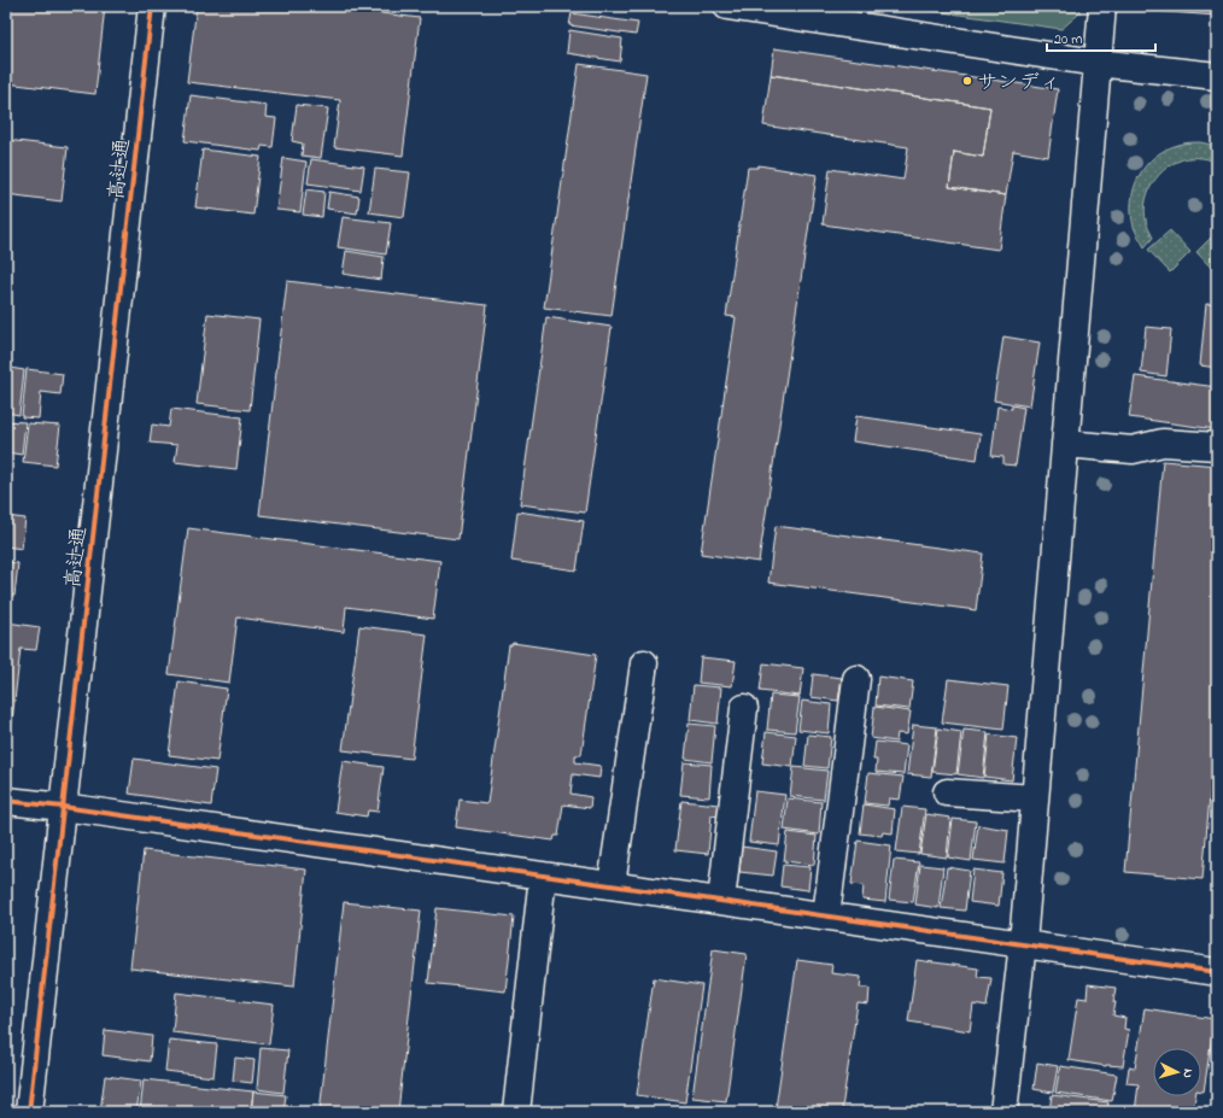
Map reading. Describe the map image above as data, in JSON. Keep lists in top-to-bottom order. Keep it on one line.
{"streets":{"street":["高辻通"]},"places":["サンディ"],"scale_bar":"20 m","north":"right"}
